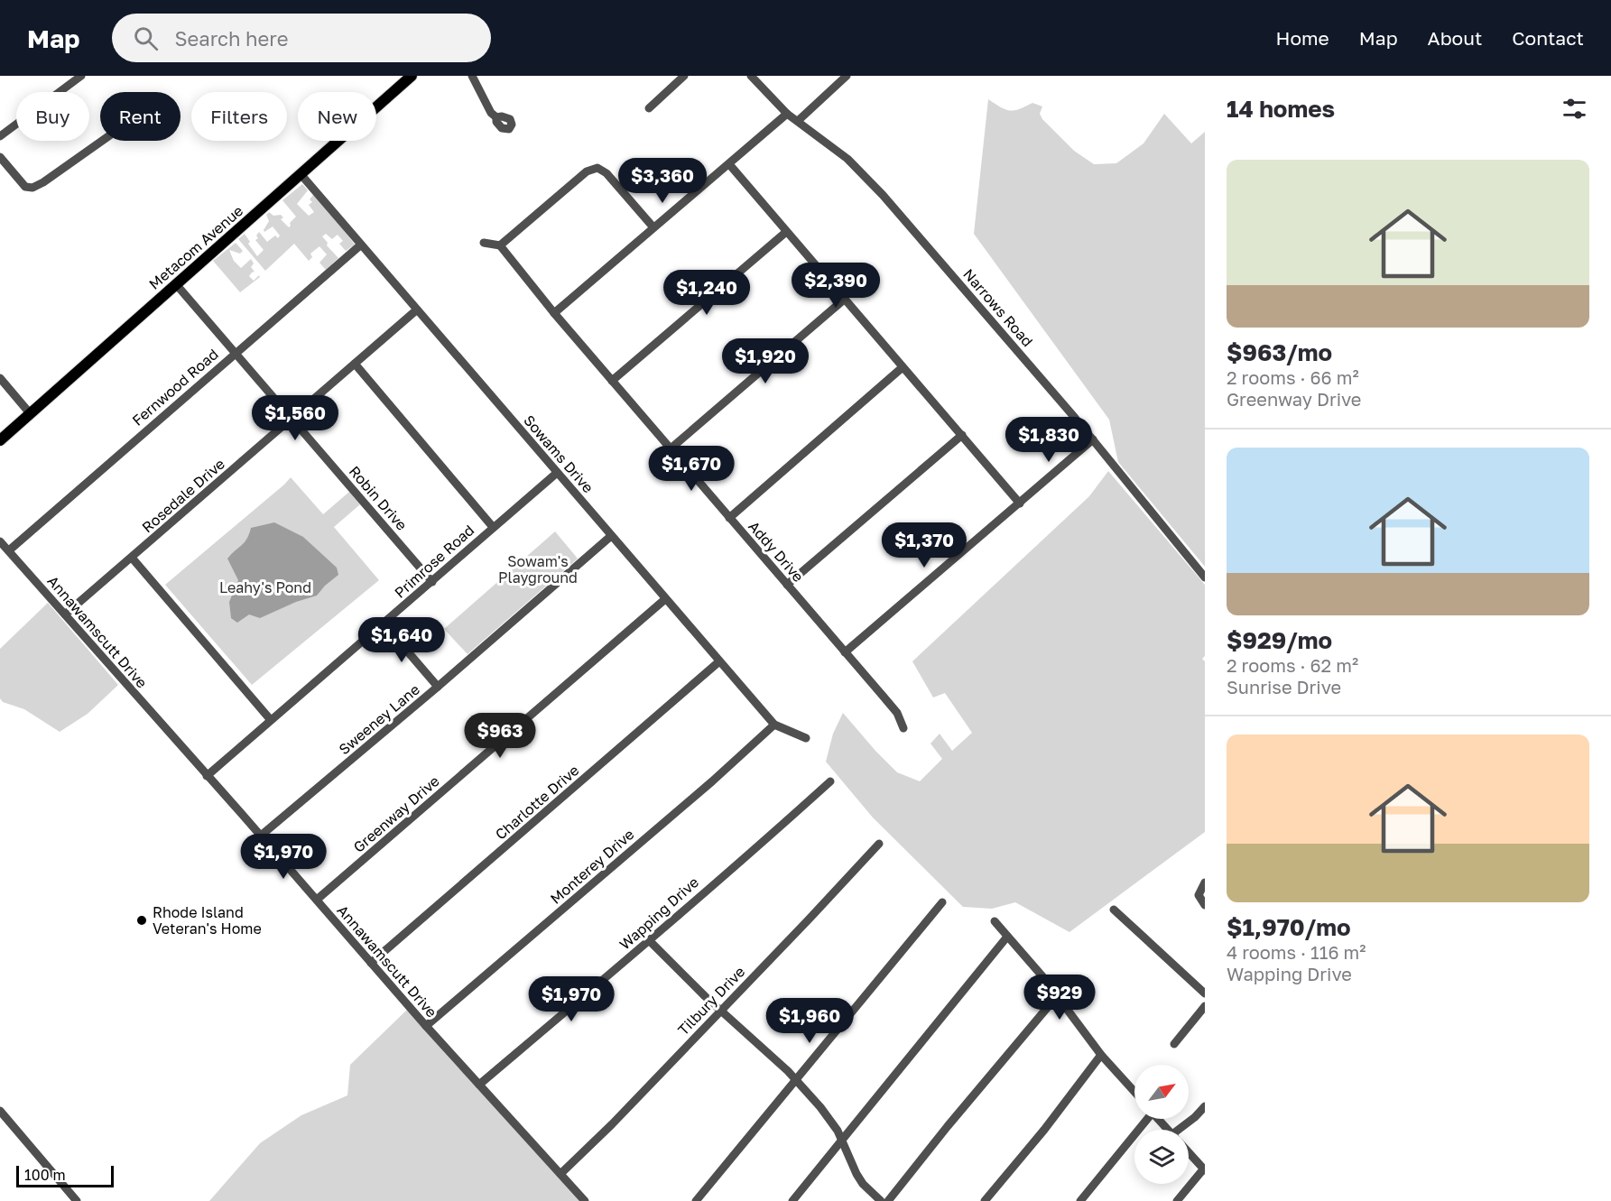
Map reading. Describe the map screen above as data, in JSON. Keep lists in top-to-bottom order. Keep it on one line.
{"streets":{"main road":["Metacom Avenue"],"street":["Narrows Road","Fernwood Road","Sowams Drive","Rosedale Drive","Robin Drive","Addy Drive","Primrose Road","Annawamscutt Drive","Sweeney Lane","Charlotte Drive","Greenway Drive","Monterey Drive","Wapping Drive","Tilbury Drive"]},"crossings":[["Metacom Avenue","Sowams Drive"],["Metacom Avenue","Robin Drive"],["Fernwood Road","Sowams Drive"],["Fernwood Road","Robin Drive"],["Fernwood Road","Annawamscutt Drive"],["Sowams Drive","Rosedale Drive"],["Sowams Drive","Primrose Road"],["Sowams Drive","Sweeney Lane"],["Sowams Drive","Charlotte Drive"],["Sowams Drive","Greenway Drive"],["Sowams Drive","Monterey Drive"],["Rosedale Drive","Robin Drive"],["Rosedale Drive","Annawamscutt Drive"],["Robin Drive","Primrose Road"],["Primrose Road","Annawamscutt Drive"],["Annawamscutt Drive","Sweeney Lane"],["Annawamscutt Drive","Charlotte Drive"],["Annawamscutt Drive","Greenway Drive"],["Annawamscutt Drive","Monterey Drive"],["Annawamscutt Drive","Wapping Drive"],["Annawamscutt Drive","Tilbury Drive"]],"parks":["Sowam's Playground","Leahy's Pond"],"places":["Rhode Island Veteran's Home"],"scale_bar":"100 m","north":"top right","page":{"header":"Map","search":"Search here","nav":["Home","Map","About","Contact"],"heading":"14 homes","chip":["Buy","Rent","Filters","New"],"list":[{"name":"$963/mo","note":"2 rooms · 66 m² · Greenway Drive"},{"name":"$929/mo","note":"2 rooms · 62 m² · Sunrise Drive"},{"name":"$1,970/mo","note":"4 rooms · 116 m² · Wapping Drive"}],"price":["$3,360","$2,390","$1,240","$1,920","$1,560","$1,830","$1,670","$1,370","$1,640","$963","$1,970","$929","$1,970","$1,960"],"scale":"100 m"}}
